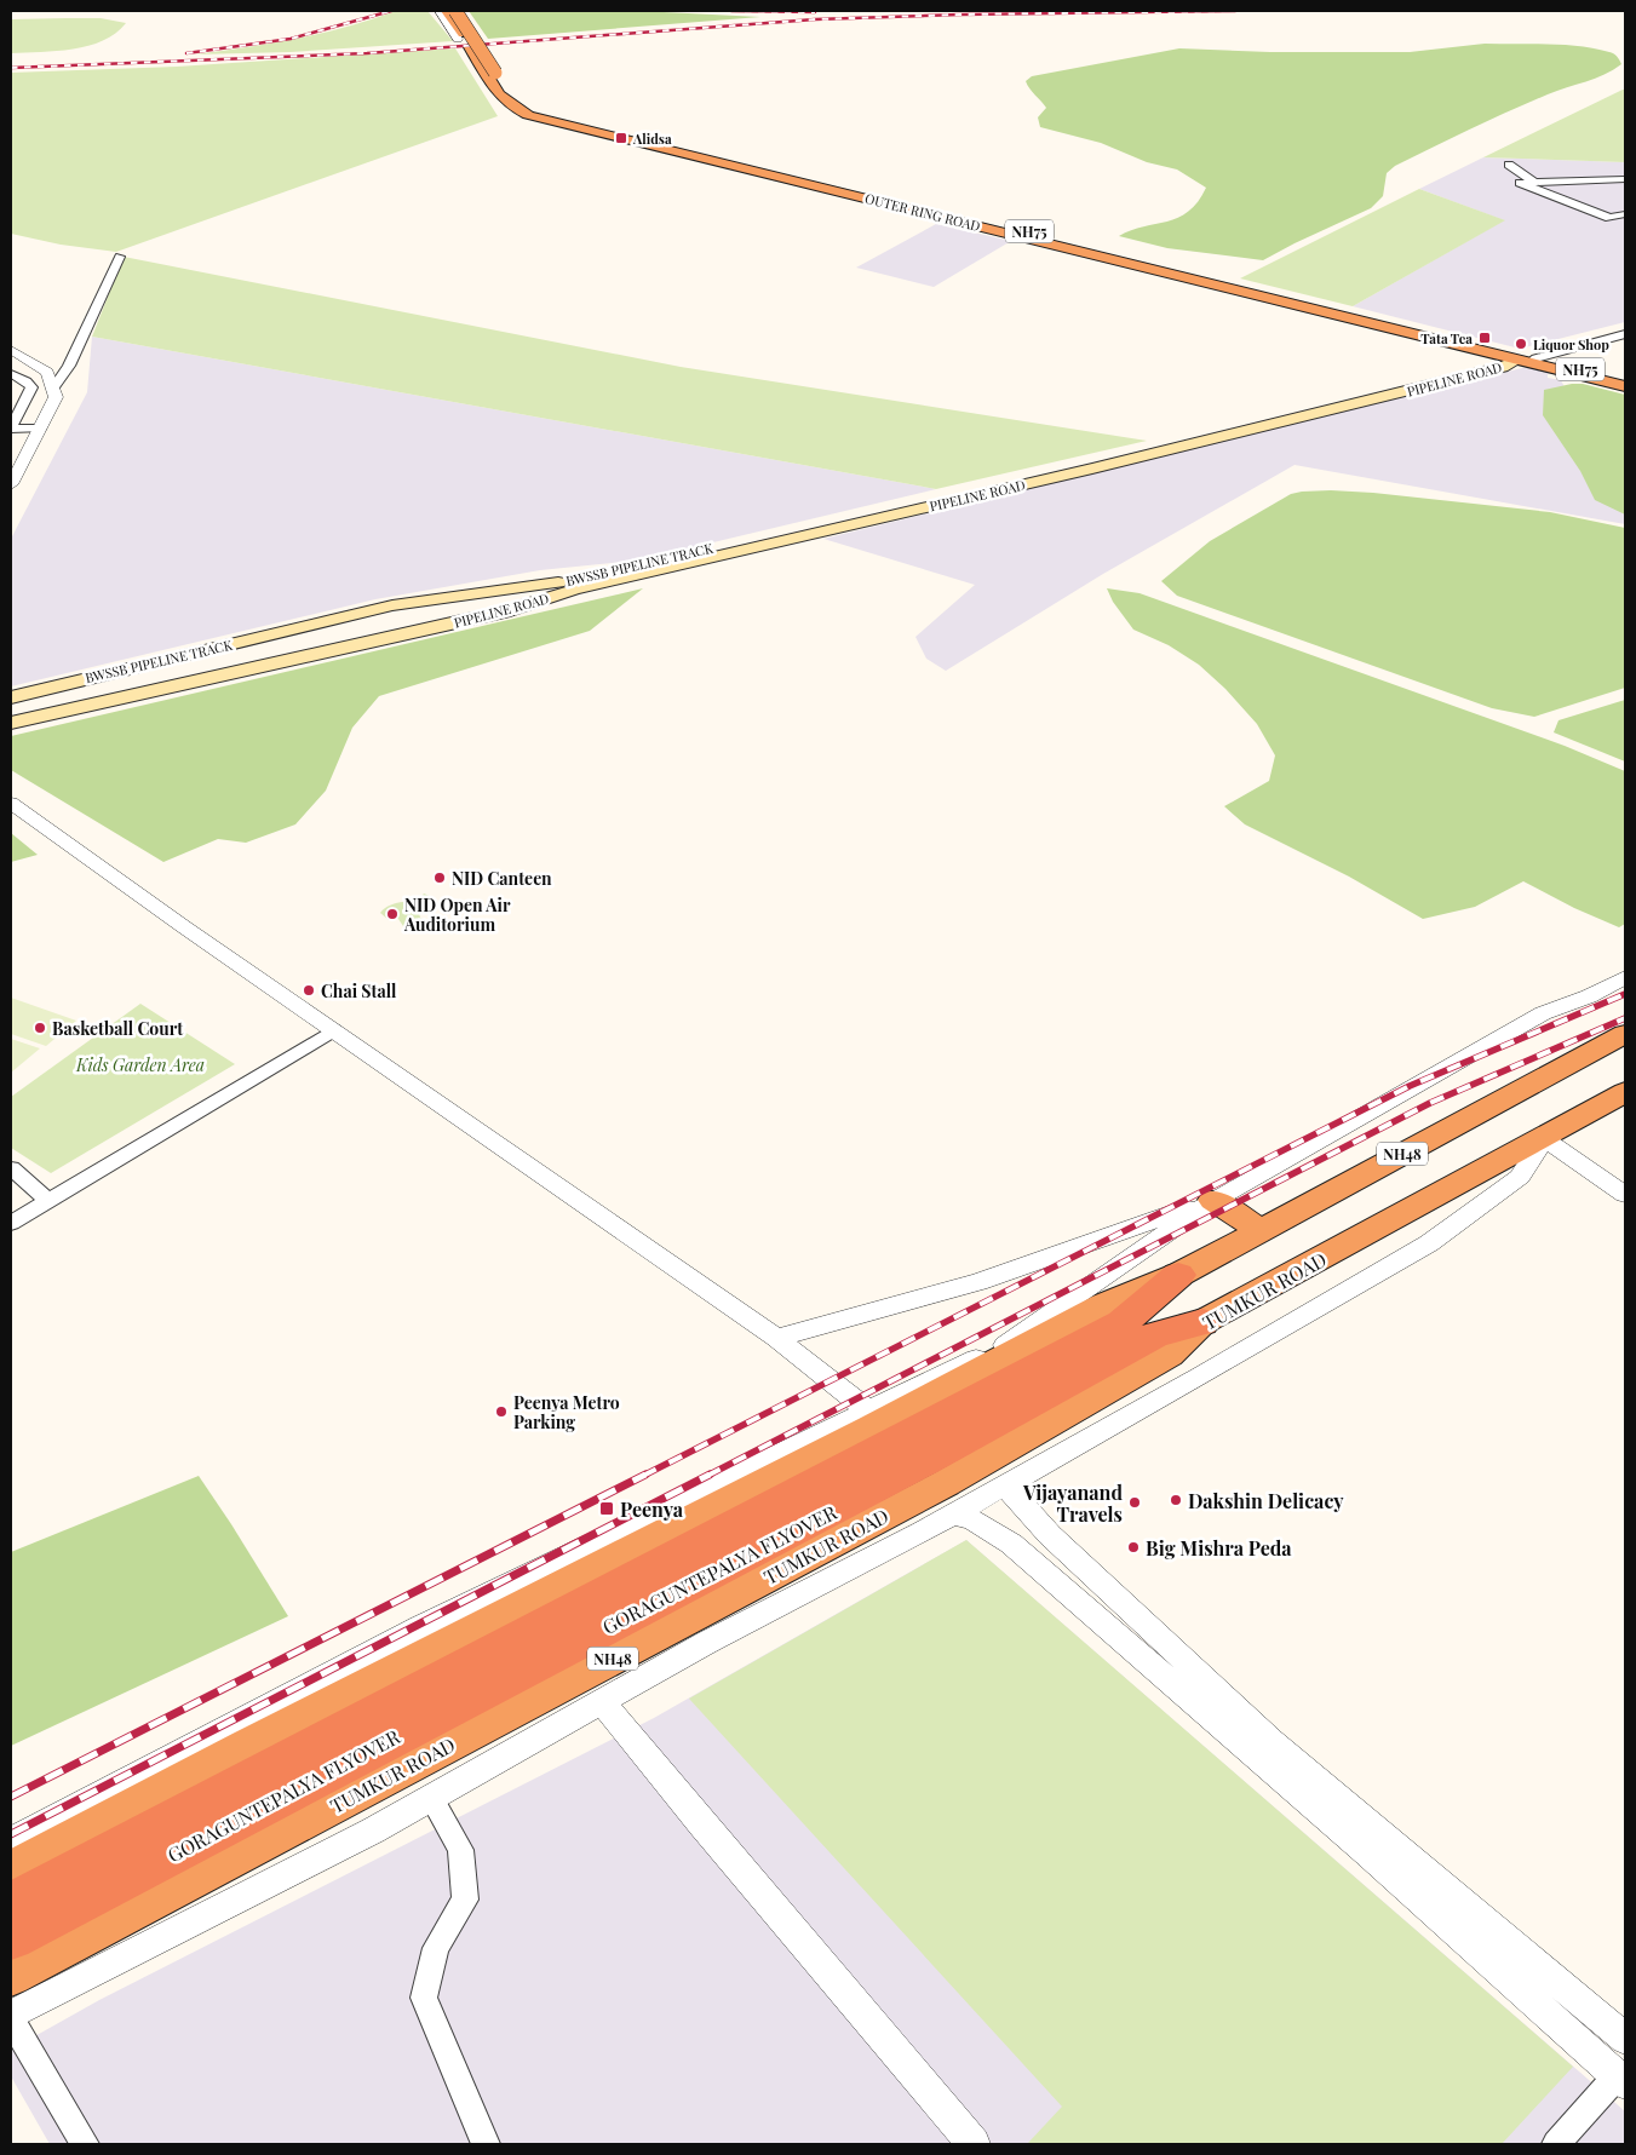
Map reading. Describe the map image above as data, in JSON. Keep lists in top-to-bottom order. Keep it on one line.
{"streets":{"highway":["OUTER RING ROAD","NH75","NH48","TUMKUR ROAD","GORAGUNTEPALYA FLYOVER"],"main road":["PIPELINE ROAD","BWSSB PIPELINE TRACK"]},"crossings":[["OUTER RING ROAD","PIPELINE ROAD"],["PIPELINE ROAD","BWSSB PIPELINE TRACK"],["NH48","GORAGUNTEPALYA FLYOVER"],["TUMKUR ROAD","GORAGUNTEPALYA FLYOVER"]],"parks":["Kids Garden Area"],"places":{"transit":["Alidsa","Tata Tea","Peenya"],"other":["Liquor Shop","NID Canteen","NID Open Air Auditorium","Chai Stall","Basketball Court","Peenya Metro Parking","Dakshin Delicacy","Vijayanand Travels","Big Mishra Peda"]}}
